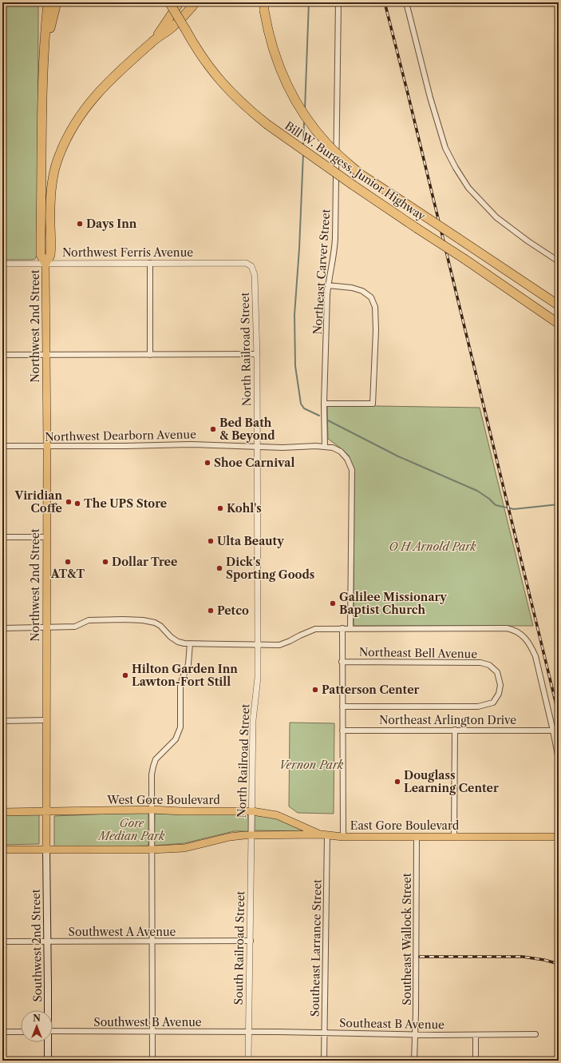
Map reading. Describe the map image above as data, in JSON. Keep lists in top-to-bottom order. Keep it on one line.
{"streets":{"highway":["Bill W. Burgess, Junior Highway"],"main road":["Northwest 2nd Street","West Gore Boulevard","East Gore Boulevard","Southwest 2nd Street"],"street":["Northwest Ferris Avenue","Northeast Carver Street","North Railroad Street","Northwest Dearborn Avenue","Northeast Bell Avenue","Northeast Arlington Drive","Southwest A Avenue","Southeast Wallock Street","South Railroad Street","Southeast Larrance Street","Southwest B Avenue","Southeast B Avenue"]},"crossings":[["Northwest Ferris Avenue","Northwest 2nd Street"],["Northwest Ferris Avenue","North Railroad Street"],["Northeast Carver Street","Northwest Dearborn Avenue"],["Northwest 2nd Street","Northwest Dearborn Avenue"],["Northwest 2nd Street","West Gore Boulevard"],["Northwest 2nd Street","Southwest 2nd Street"],["North Railroad Street","Northwest Dearborn Avenue"],["North Railroad Street","West Gore Boulevard"],["North Railroad Street","East Gore Boulevard"],["North Railroad Street","South Railroad Street"],["Northeast Bell Avenue","Northeast Arlington Drive"],["West Gore Boulevard","East Gore Boulevard"],["West Gore Boulevard","Southeast Larrance Street"],["East Gore Boulevard","Southeast Wallock Street"],["East Gore Boulevard","South Railroad Street"],["East Gore Boulevard","Southeast Larrance Street"],["Southwest A Avenue","Southwest 2nd Street"],["Southwest A Avenue","South Railroad Street"],["Southeast Wallock Street","Southeast B Avenue"],["South Railroad Street","Southwest B Avenue"],["South Railroad Street","Southeast B Avenue"],["Southeast Larrance Street","Southeast B Avenue"],["Southwest B Avenue","Southeast B Avenue"]],"parks":["O H Arnold Park","Vernon Park","Gore Median Park"],"places":["Days Inn","Bed Bath & Beyond","Shoe Carnival","Viridian Coffe","The UPS Store","Kohl's","Ulta Beauty","AT&T","Dollar Tree","Dick's Sporting Goods","Galilee Missionary Baptist Church","Petco","Hilton Garden Inn Lawton-Fort Still","Patterson Center","Douglass Learning Center"],"north":"top"}
